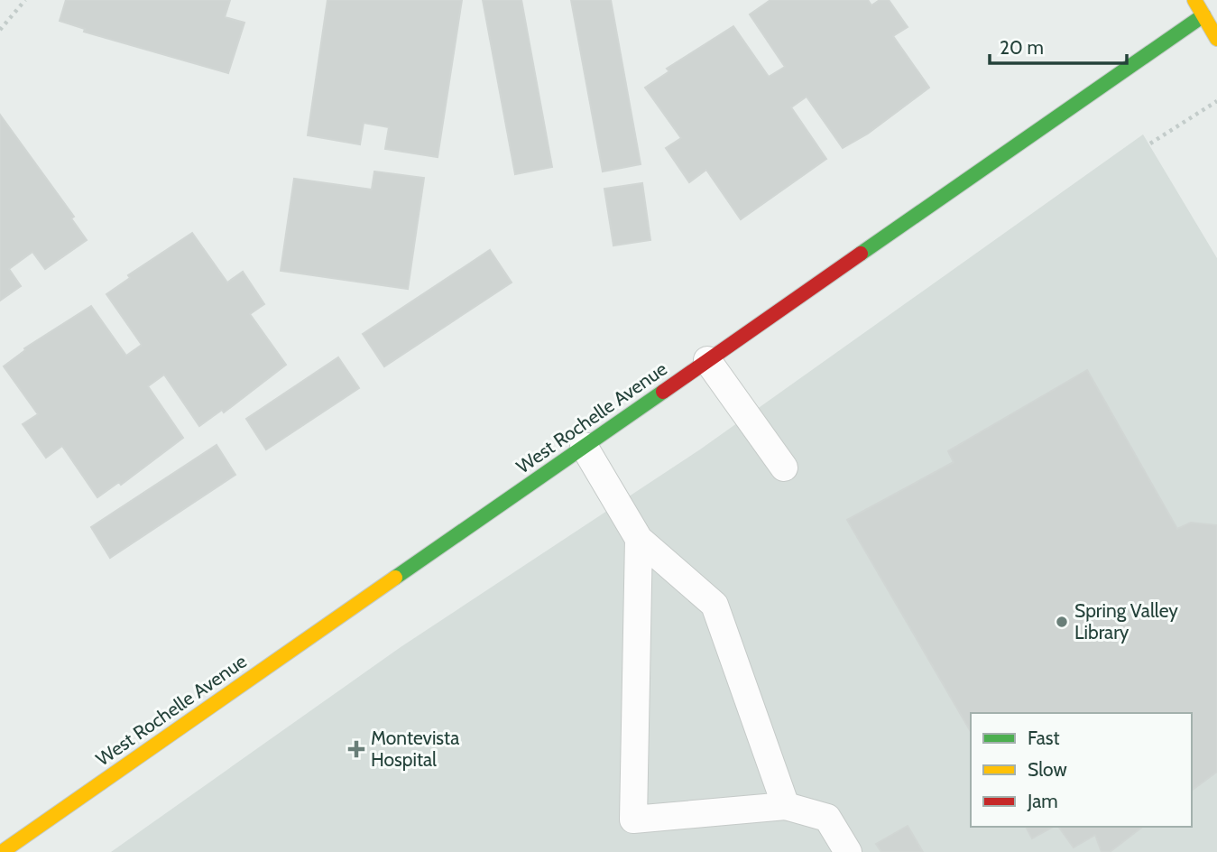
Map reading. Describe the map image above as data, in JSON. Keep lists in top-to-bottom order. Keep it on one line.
{"streets":{"street":["West Rochelle Avenue"]},"places":{"other":["Spring Valley Library"],"health":["Montevista Hospital"]},"legend":["Fast","Slow","Jam"],"scale_bar":"20 m"}
